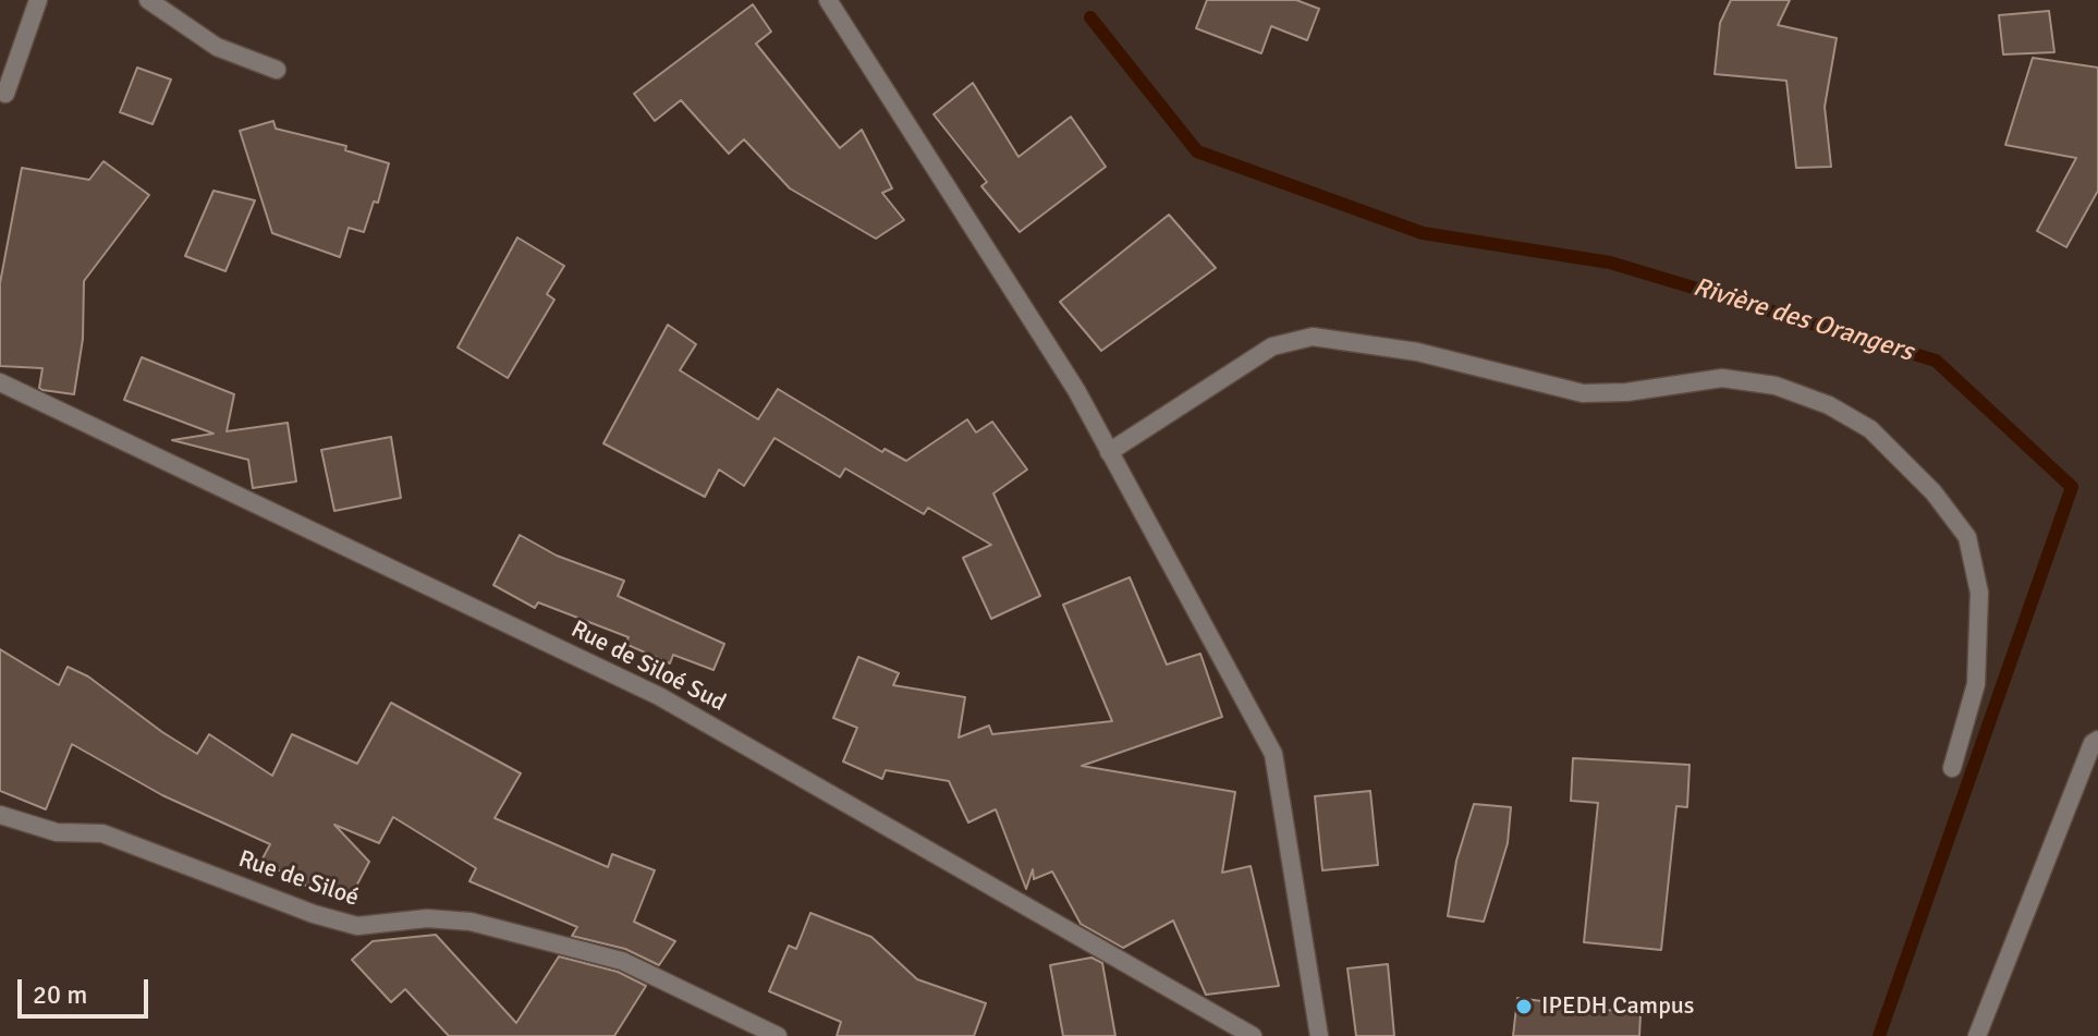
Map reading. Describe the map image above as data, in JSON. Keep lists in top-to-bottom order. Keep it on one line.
{"streets":{"street":["Rue de Siloé Sud","Rue de Siloé"]},"water":["Rivière des Orangers"],"places":["IPEDH Campus"],"scale_bar":"20 m"}
